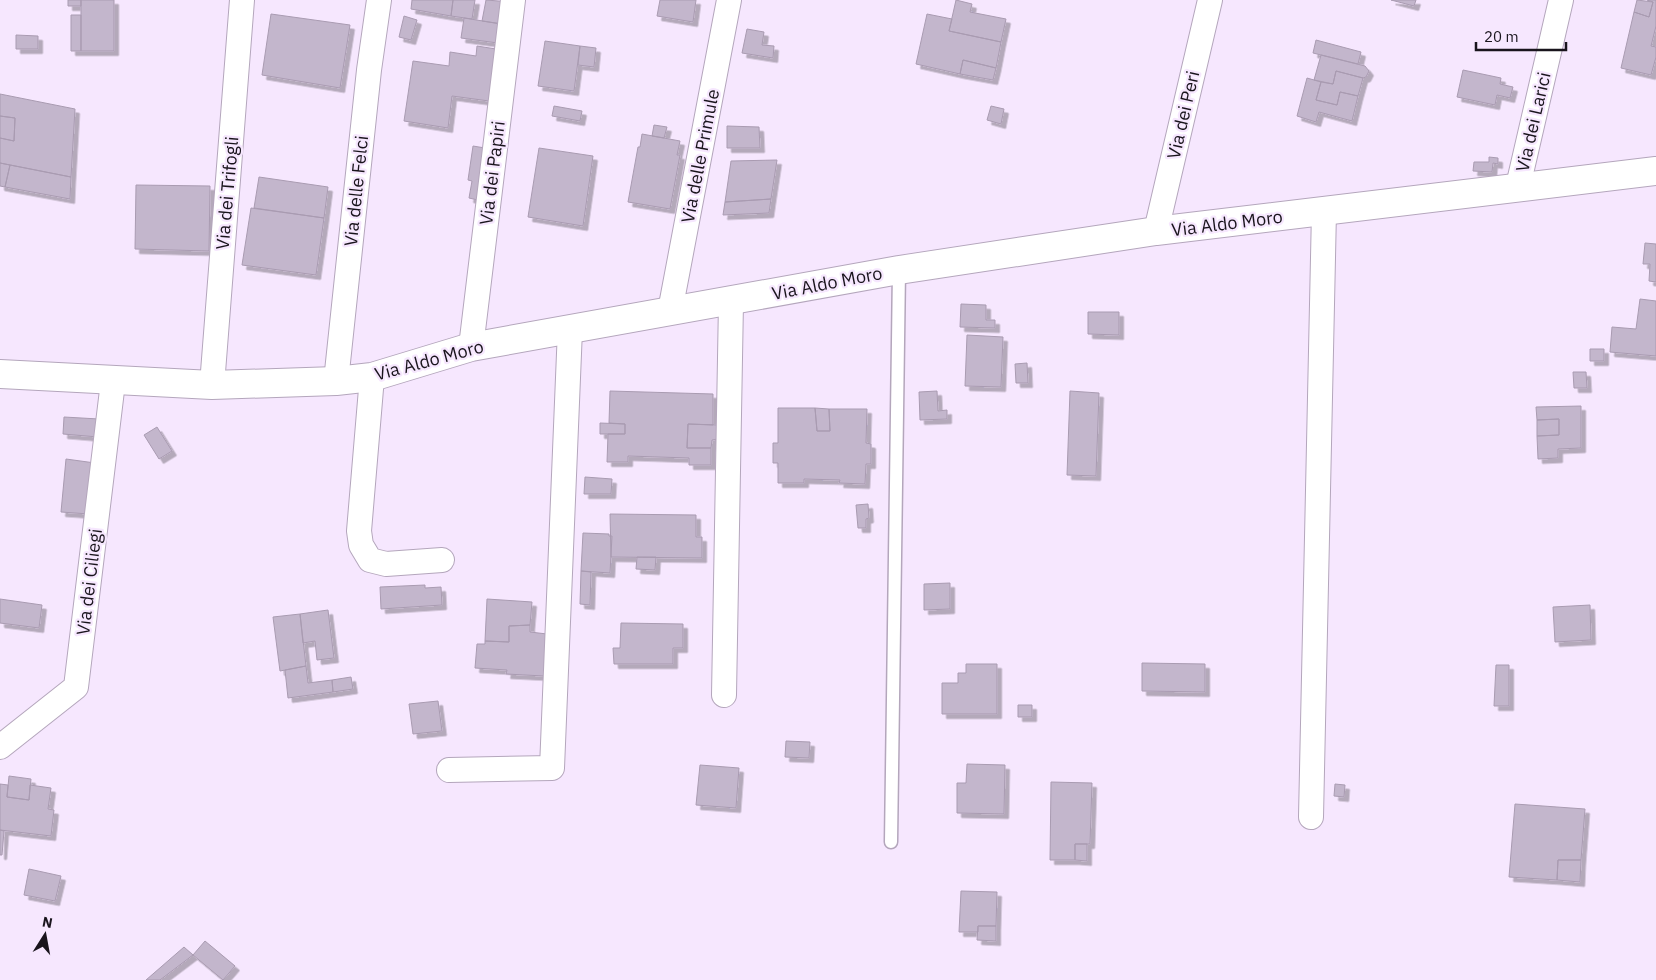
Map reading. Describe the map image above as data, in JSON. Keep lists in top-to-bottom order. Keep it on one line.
{"streets":{"street":["Via dei Peri","Via dei Larici","Via delle Primule","Via dei Papiri","Via delle Felci","Via dei Trifogli","Via Aldo Moro","Via dei Ciliegi"]},"crossings":[["Via dei Peri","Via Aldo Moro"],["Via dei Larici","Via Aldo Moro"],["Via delle Primule","Via Aldo Moro"],["Via dei Papiri","Via Aldo Moro"],["Via delle Felci","Via Aldo Moro"],["Via dei Trifogli","Via Aldo Moro"],["Via Aldo Moro","Via dei Ciliegi"]],"scale_bar":"20 m","north":"top"}
